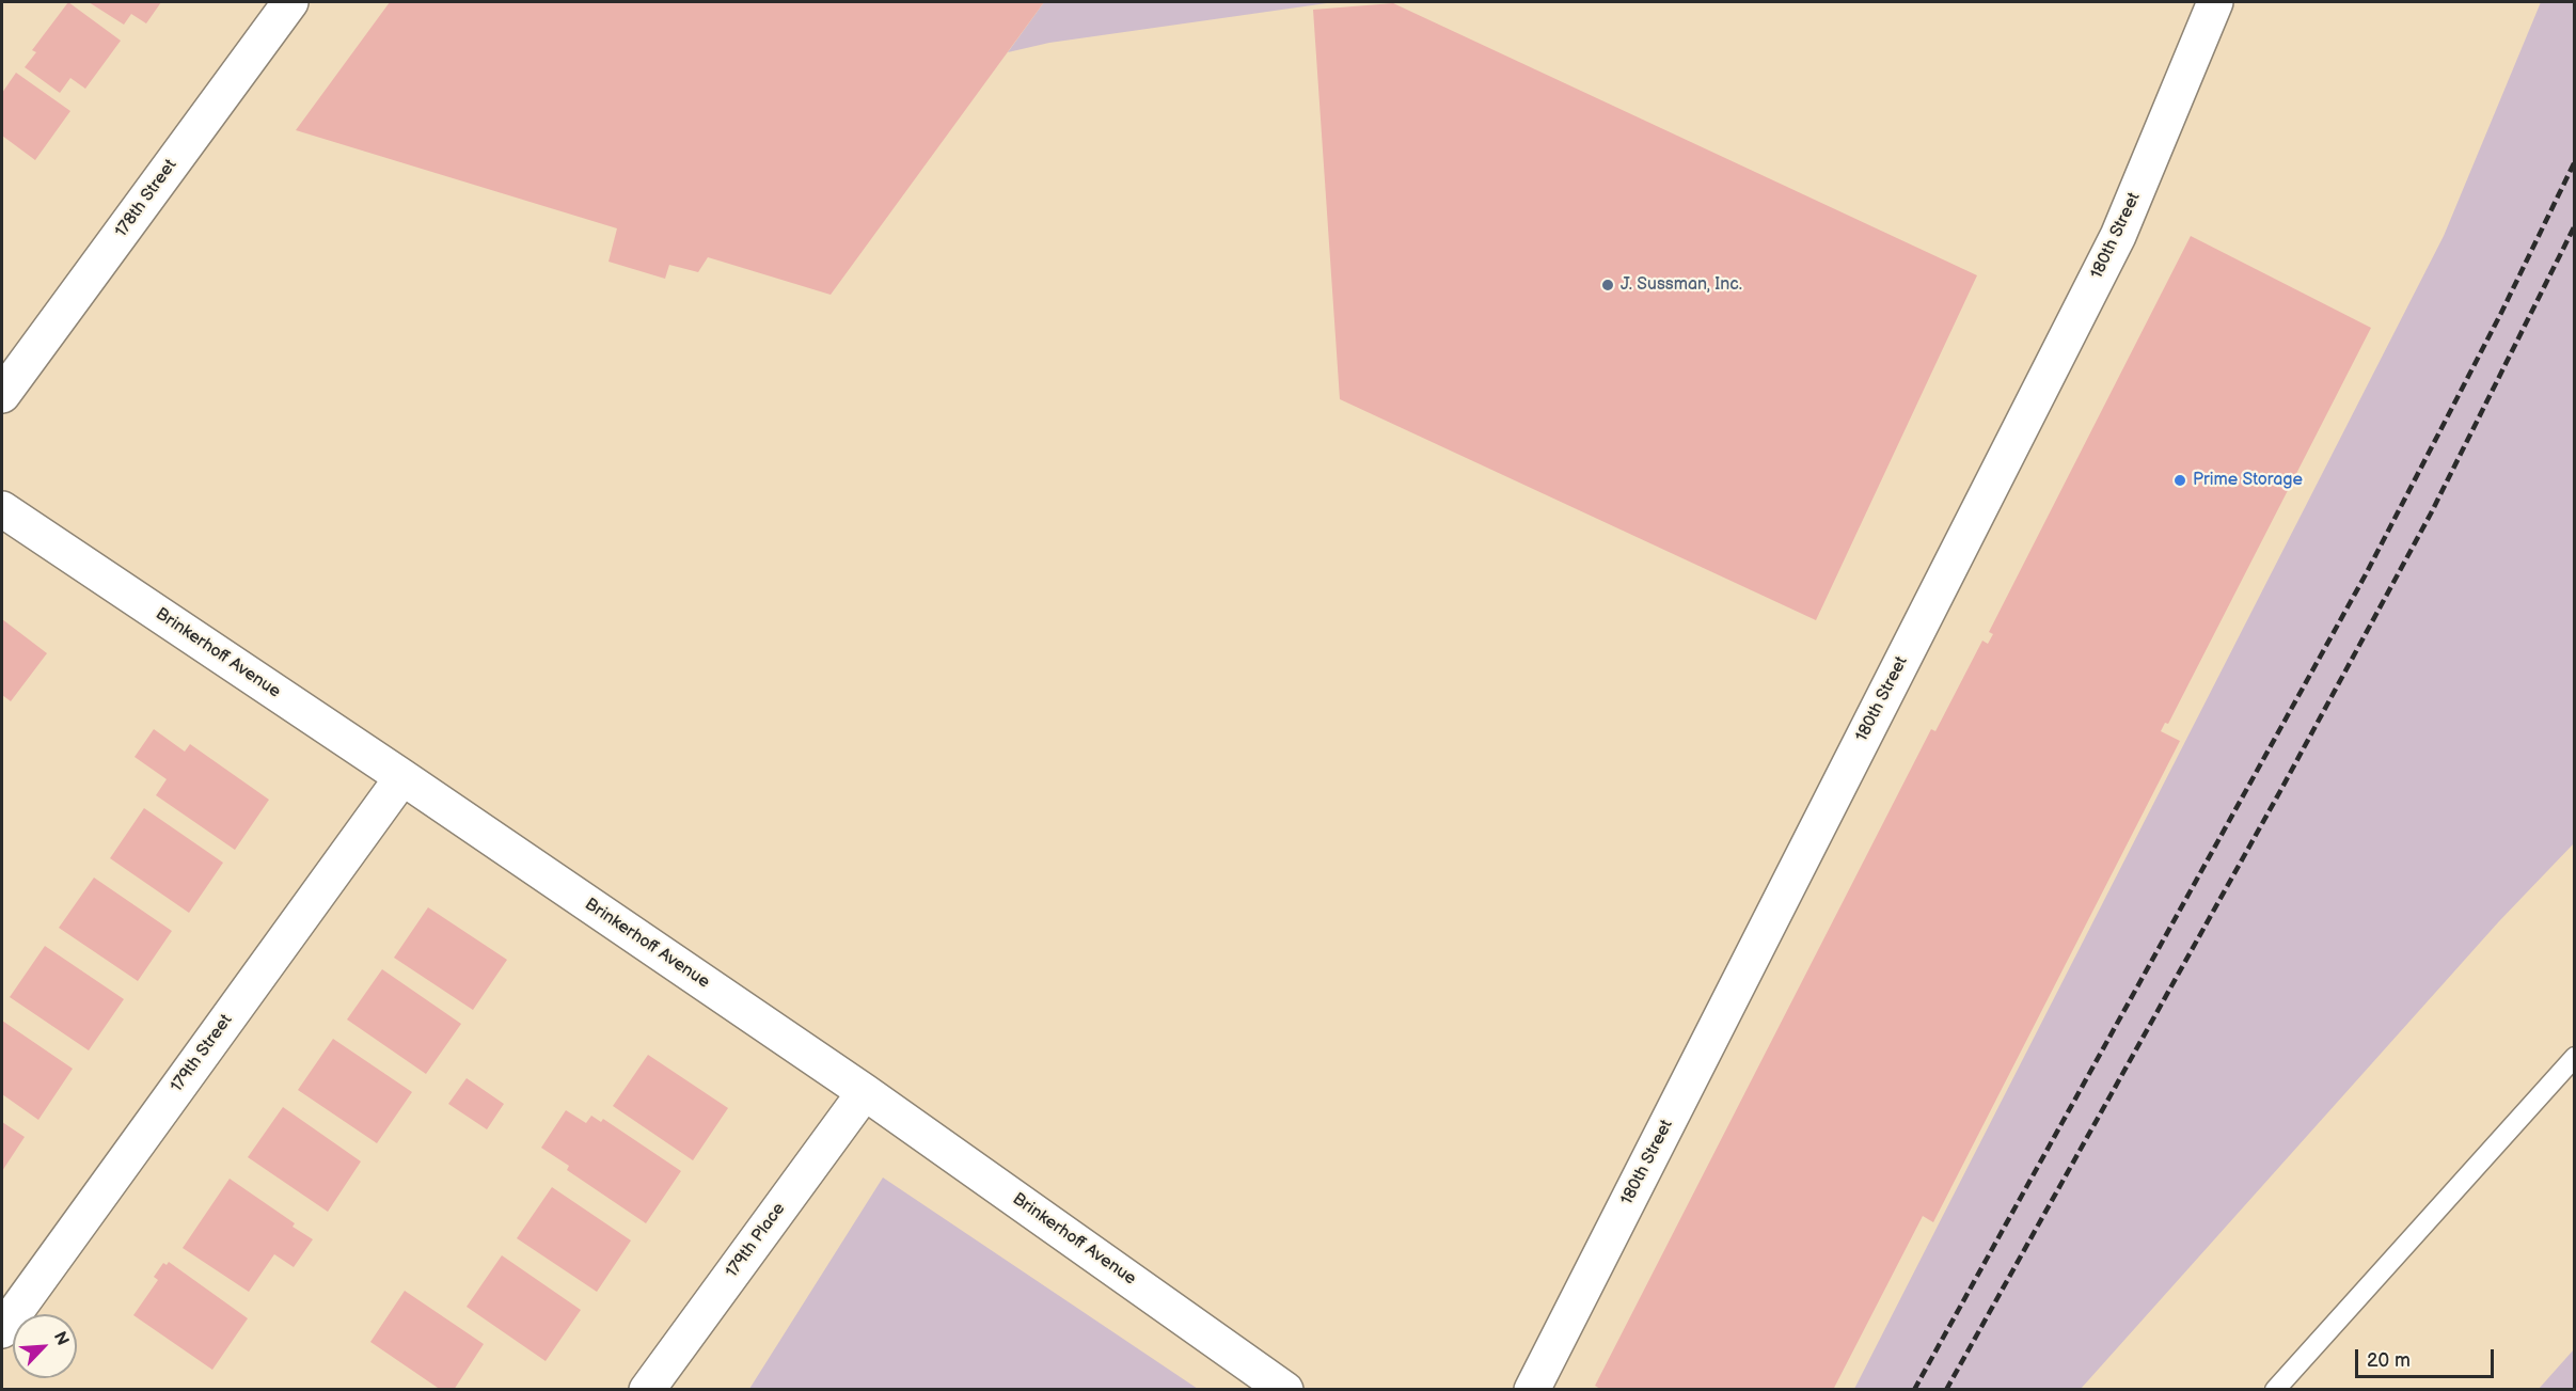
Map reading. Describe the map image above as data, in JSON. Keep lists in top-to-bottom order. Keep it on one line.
{"streets":{"street":["178th Street","180th Street","Brinkerhoff Avenue","179th Street","179th Place"]},"crossings":[["Brinkerhoff Avenue","179th Street"],["Brinkerhoff Avenue","179th Place"]],"places":["J. Sussman, Inc.","Prime Storage"],"scale_bar":"20 m","north":"top right"}
